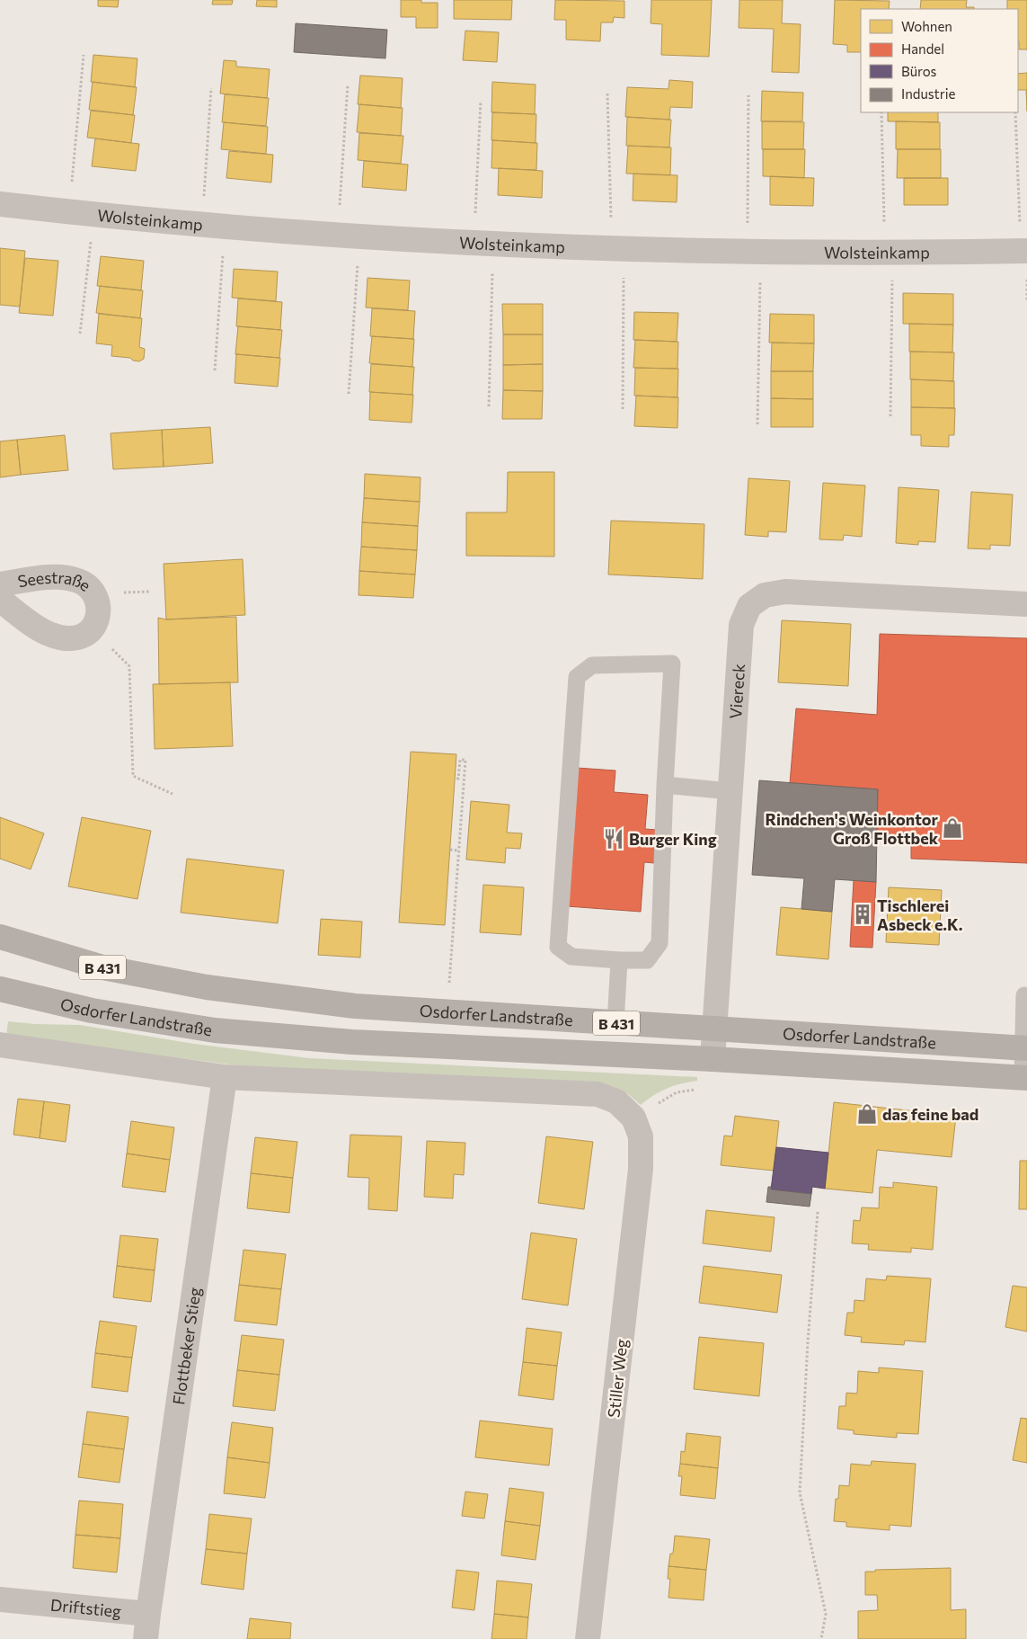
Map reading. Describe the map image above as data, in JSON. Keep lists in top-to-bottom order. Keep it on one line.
{"streets":{"main road":["B 431","Osdorfer Landstraße"],"street":["Wolsteinkamp","Seestraße","Viereck","Flottbeker Stieg","Stiller Weg","Driftstieg"]},"crossings":[["Viereck","Osdorfer Landstraße"],["Flottbeker Stieg","Stiller Weg"],["Flottbeker Stieg","Driftstieg"]],"places":{"shop":["Rindchen's Weinkontor Groß Flottbek","das feine bad"],"restaurant":["Burger King"],"building":["Tischlerei Asbeck e.K."]},"legend":["Wohnen","Handel","Büros","Industrie"]}
